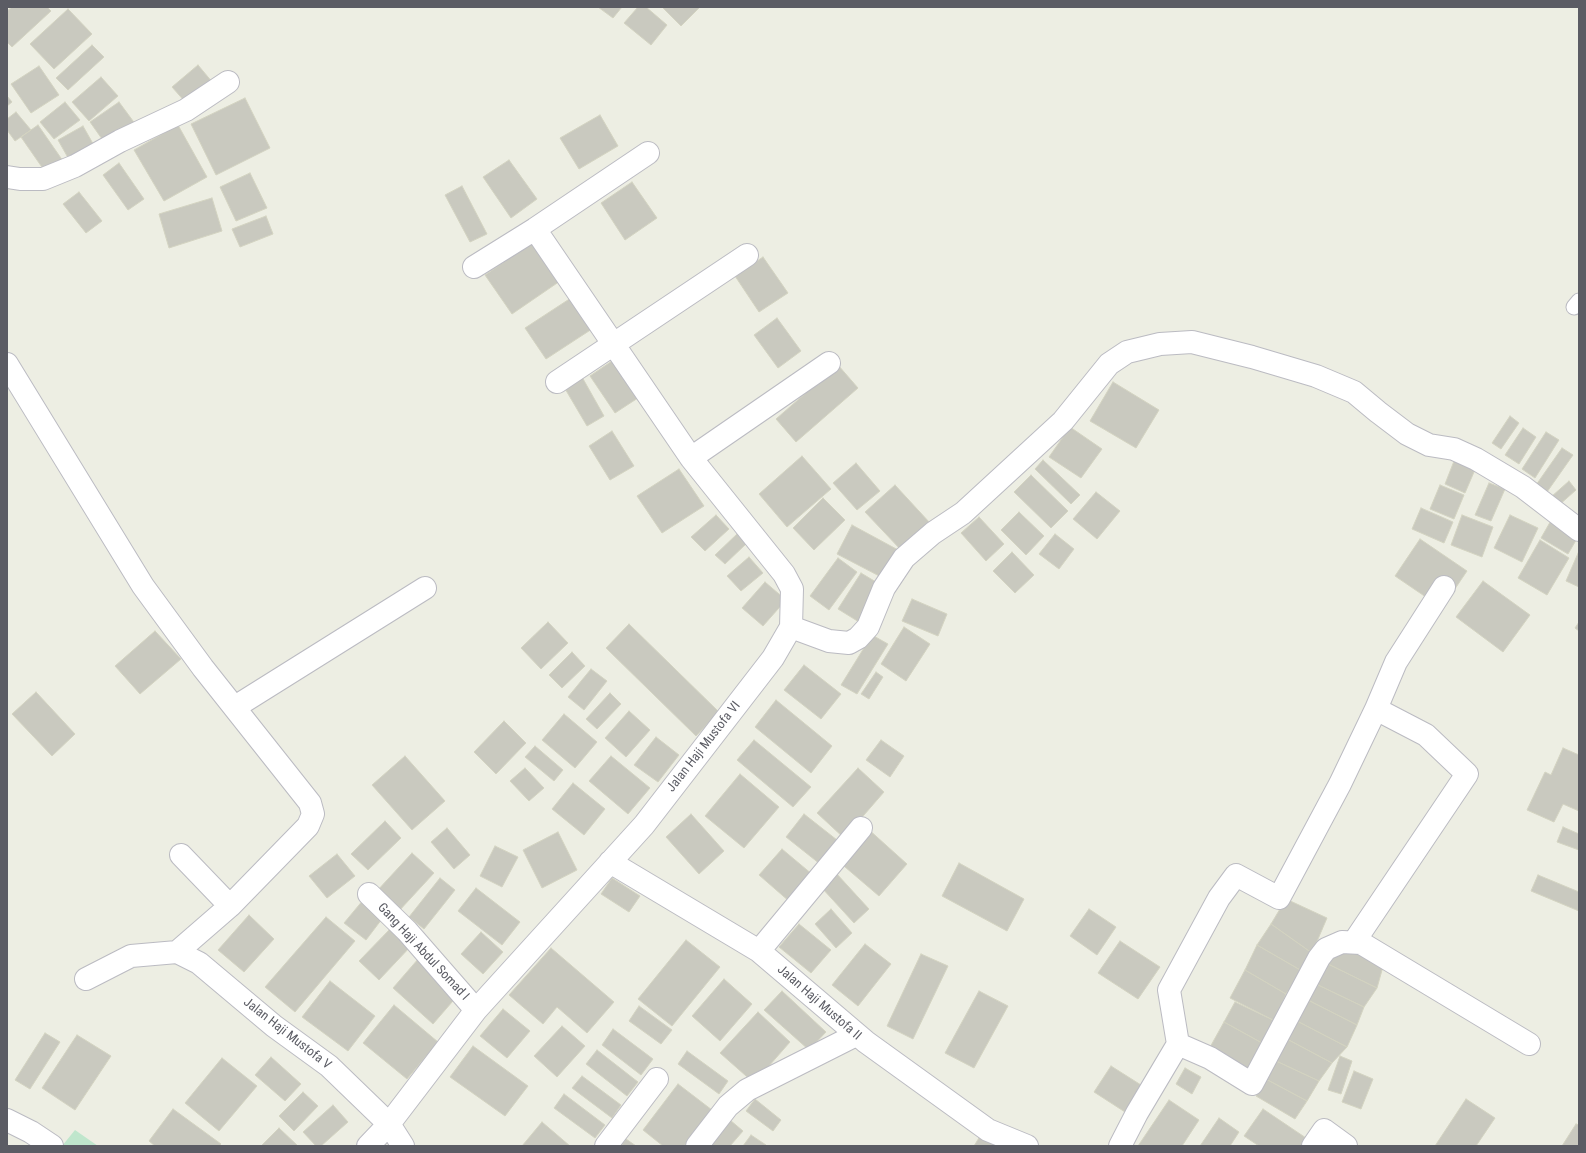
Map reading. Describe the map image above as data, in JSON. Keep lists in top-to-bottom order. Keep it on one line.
{"streets":{"street":["Jalan Haji Mustofa VI","Gang Haji Abdul Somad I","Jalan Haji Mustofa II","Jalan Haji Mustofa V"]},"crossings":[["Jalan Haji Mustofa VI","Gang Haji Abdul Somad I"],["Jalan Haji Mustofa VI","Jalan Haji Mustofa II"],["Jalan Haji Mustofa VI","Jalan Haji Mustofa V"]]}
